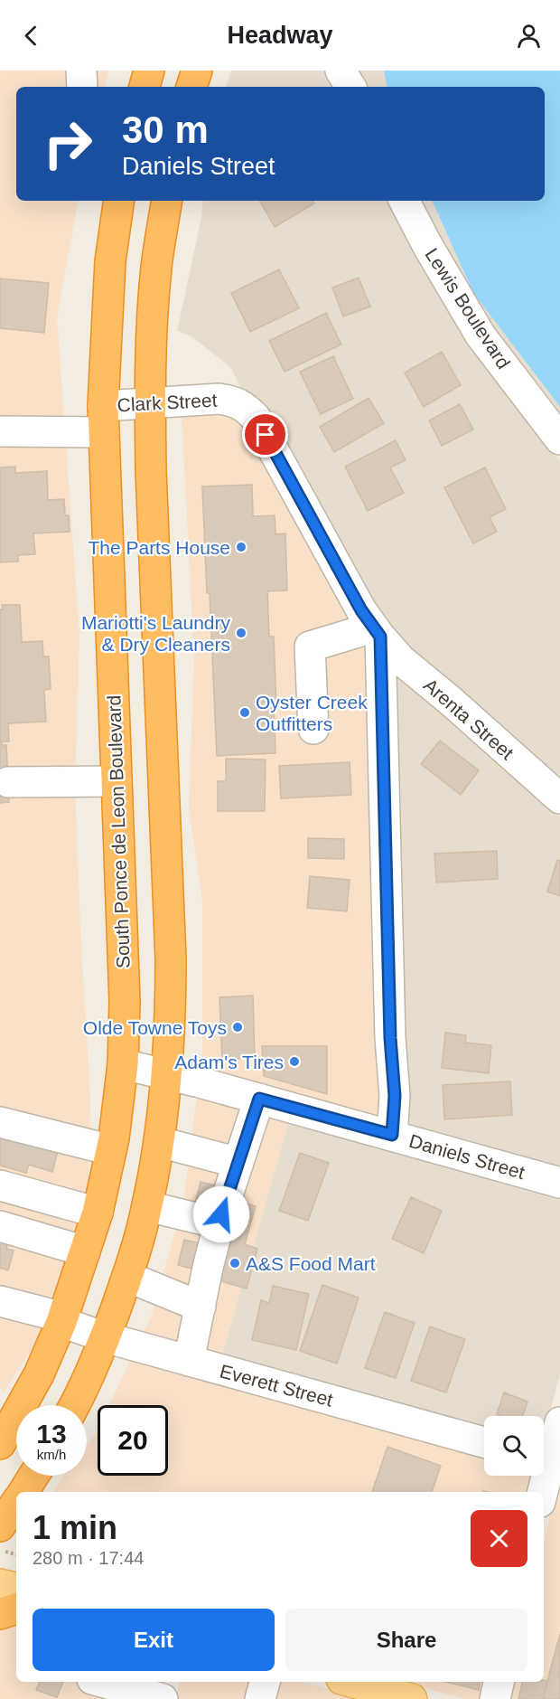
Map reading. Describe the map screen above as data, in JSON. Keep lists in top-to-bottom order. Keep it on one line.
{"streets":{"highway":["South Ponce de Leon Boulevard"],"street":["Lewis Boulevard","Clark Street","Arenta Street","Daniels Street","Everett Street"]},"crossings":[["Clark Street","Arenta Street"],["Clark Street","South Ponce de Leon Boulevard"],["South Ponce de Leon Boulevard","Daniels Street"],["South Ponce de Leon Boulevard","Everett Street"]],"places":["The Parts House","Mariotti's Laundry & Dry Cleaners","Oyster Creek Outfitters","Olde Towne Toys","Adam's Tires","A&S Food Mart"],"page":{"header":"Headway","turn":["30 m","Daniels Street"],"speed":"13 km/h","limit":"20","heading":["1 min","280 m · 17:44"],"buttons":["Exit","Share"]}}
